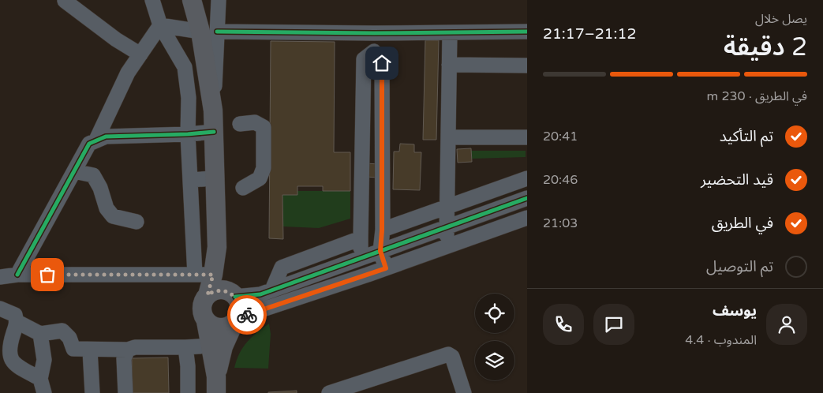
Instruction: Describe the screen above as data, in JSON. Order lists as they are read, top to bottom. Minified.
{"page":{"heading":["2 دقيقة","يصل خلال","21:12–21:17"],"panel":["يوسف","المندوب · 4.4"],"bar":"في الطريق · 230 m","list":[["تم التأكيد","20:41"],["قيد التحضير","20:46"],["في الطريق","21:03"],"تم التوصيل"]}}
